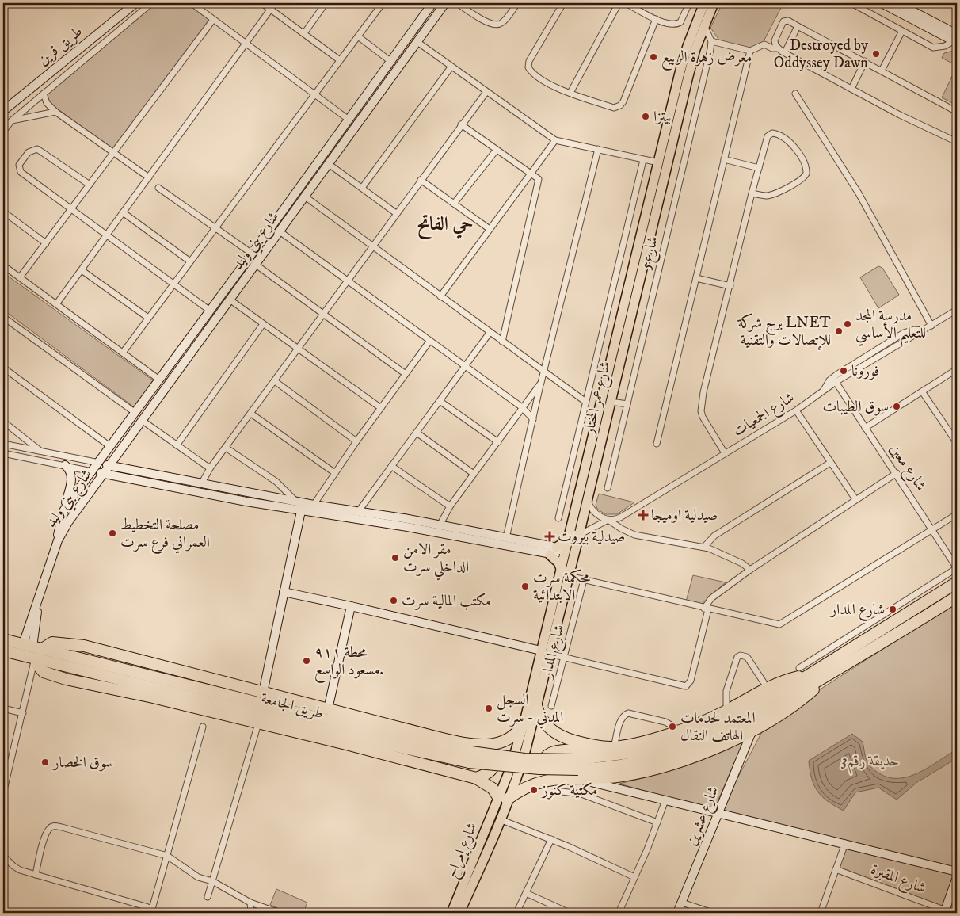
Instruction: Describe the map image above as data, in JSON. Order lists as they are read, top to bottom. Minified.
{"streets":{"highway":["طريق الجامعة"],"main road":["شارع عمر المختار","شارع إمراح"],"street":["طريق قرين","شارع بني وليد","شارع5","شارع الجمعيات","شارع معين","شارع المدار","شارع عشرين","شارع المقبرة"]},"crossings":[["شارع عمر المختار","شارع الجمعيات"],["شارع الجمعيات","شارع معين"]],"districts":["حي الفاتح"],"parks":["حديقة رقم3"],"places":{"other":["Destroyed by Oddyssey Dawn","معرض زهرة الربيع","بيتزا","مدرسة المجد للتعليم الأساسي","برج شركة LNET للإتصالات والتقنية","فورونا","سوق الطيبات","مصلحة التخطيط العمراني فرع سرت","مقر الامن الداخلي سرت","محكمة سرت الابتدائية","مكتب المالية سرت","شارع المدار","محطة ٩١١ مسعود الواسع.","السجل المدني - سرت","المعتمد لخدمات الهاتف النقال","سوق الخصار","مكتية كنوز"],"health":["صيدلية اوميجا","صيدلية بيروت"]}}
